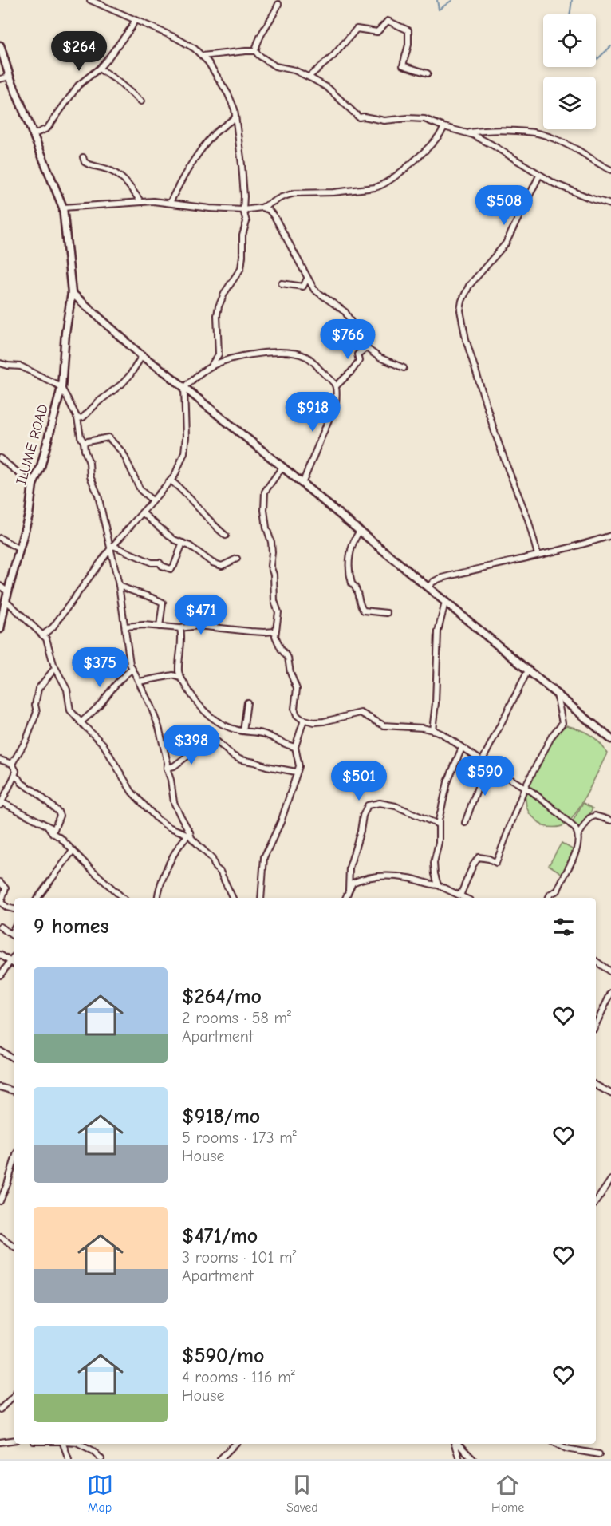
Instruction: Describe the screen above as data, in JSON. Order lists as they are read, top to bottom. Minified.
{"streets":{"street":["ILUME ROAD"]},"page":{"price":["$264","$508","$766","$918","$471","$375","$398","$590","$501"],"heading":"9 homes","list":[{"name":"$264/mo","note":"2 rooms · 58 m² · Apartment"},{"name":"$918/mo","note":"5 rooms · 173 m² · House"},{"name":"$471/mo","note":"3 rooms · 101 m² · Apartment"},{"name":"$590/mo","note":"4 rooms · 116 m² · House"}],"tabs":["Map","Saved","Home"]}}
